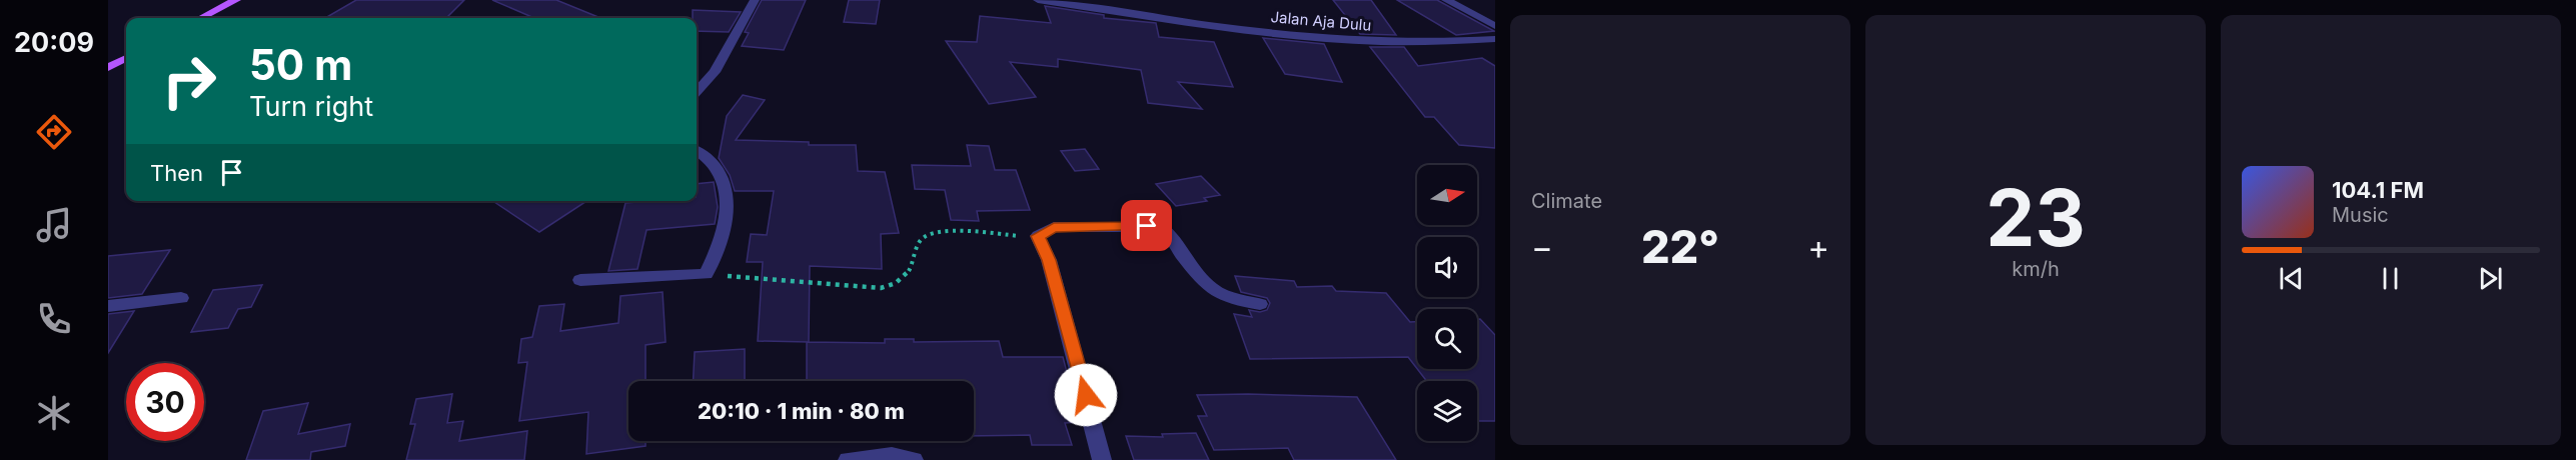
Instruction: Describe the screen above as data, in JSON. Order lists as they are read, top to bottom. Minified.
{"streets":{"street":["Jalan Aja Dulu"]},"north":"right","page":{"tabs":"20:09","tile":["Climate",["23","km/h"]],"turn":["50 m","Turn right"],"then":"Then","song":["104.1 FM","Music"],"heat":["−","22°","+"],"limit":"30","trip":"20:10 · 1 min · 80 m"}}
